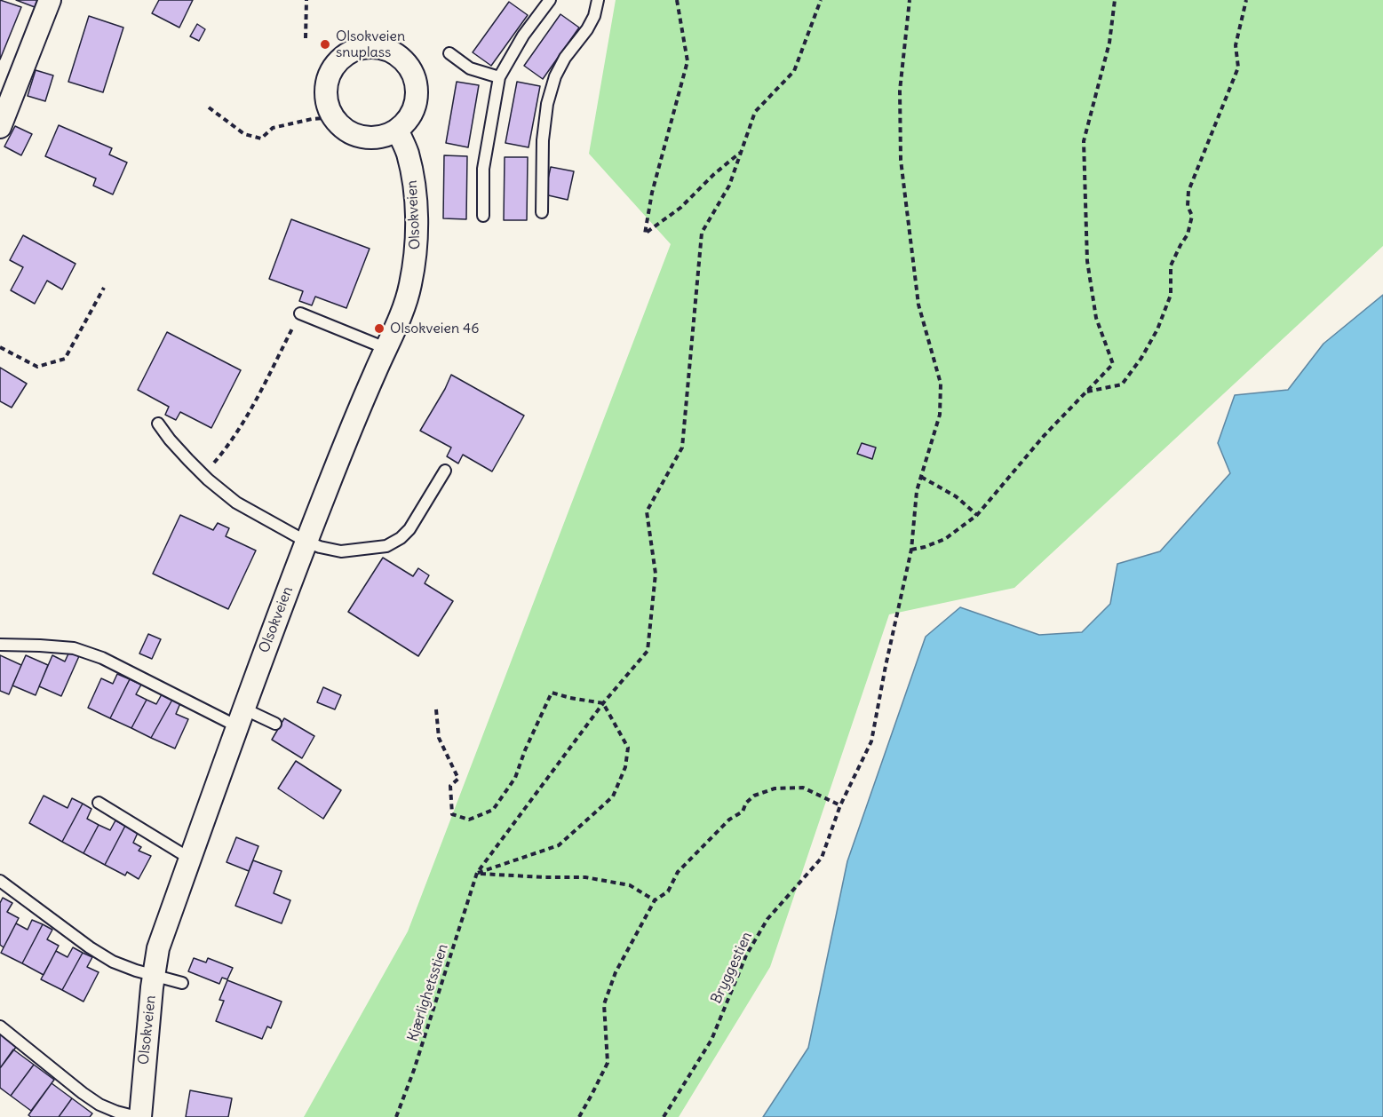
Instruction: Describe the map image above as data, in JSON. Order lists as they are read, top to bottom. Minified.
{"streets":{"street":["Olsokveien"],"path":["Bryggestien","Kjærlighetsstien"]},"places":["Olsokveien snuplass","Olsokveien 46"]}
